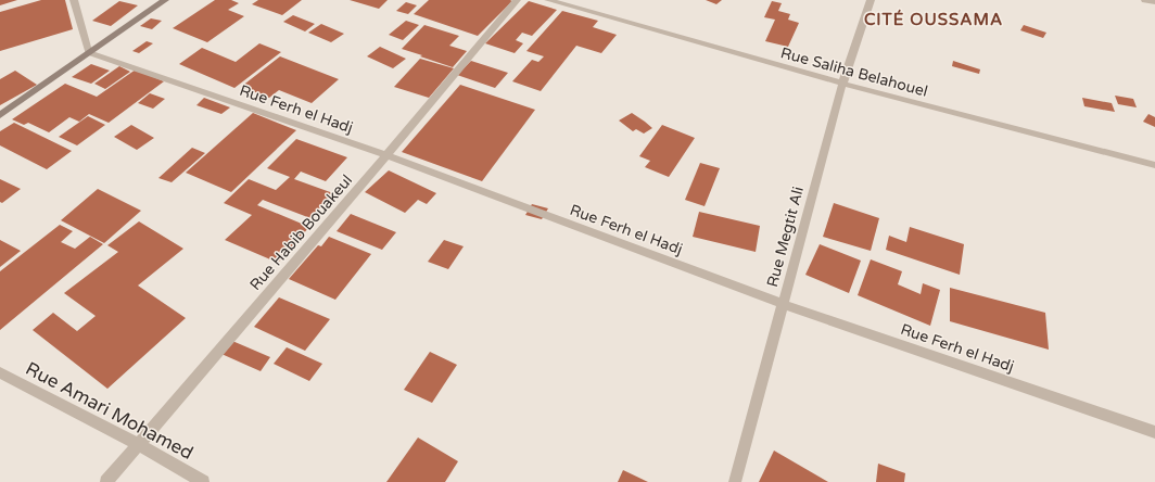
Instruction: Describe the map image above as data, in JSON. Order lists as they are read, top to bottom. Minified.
{"streets":{"street":["Rue Saliha Belahouel","Rue Ferh el Hadj","Rue Habib Bouakeul","Rue Megtit Ali","Rue Amari Mohamed"]},"crossings":[["Rue Saliha Belahouel","Rue Megtit Ali"],["Rue Ferh el Hadj","Rue Habib Bouakeul"],["Rue Ferh el Hadj","Rue Megtit Ali"],["Rue Habib Bouakeul","Rue Amari Mohamed"]],"districts":["CITÉ OUSSAMA"]}
